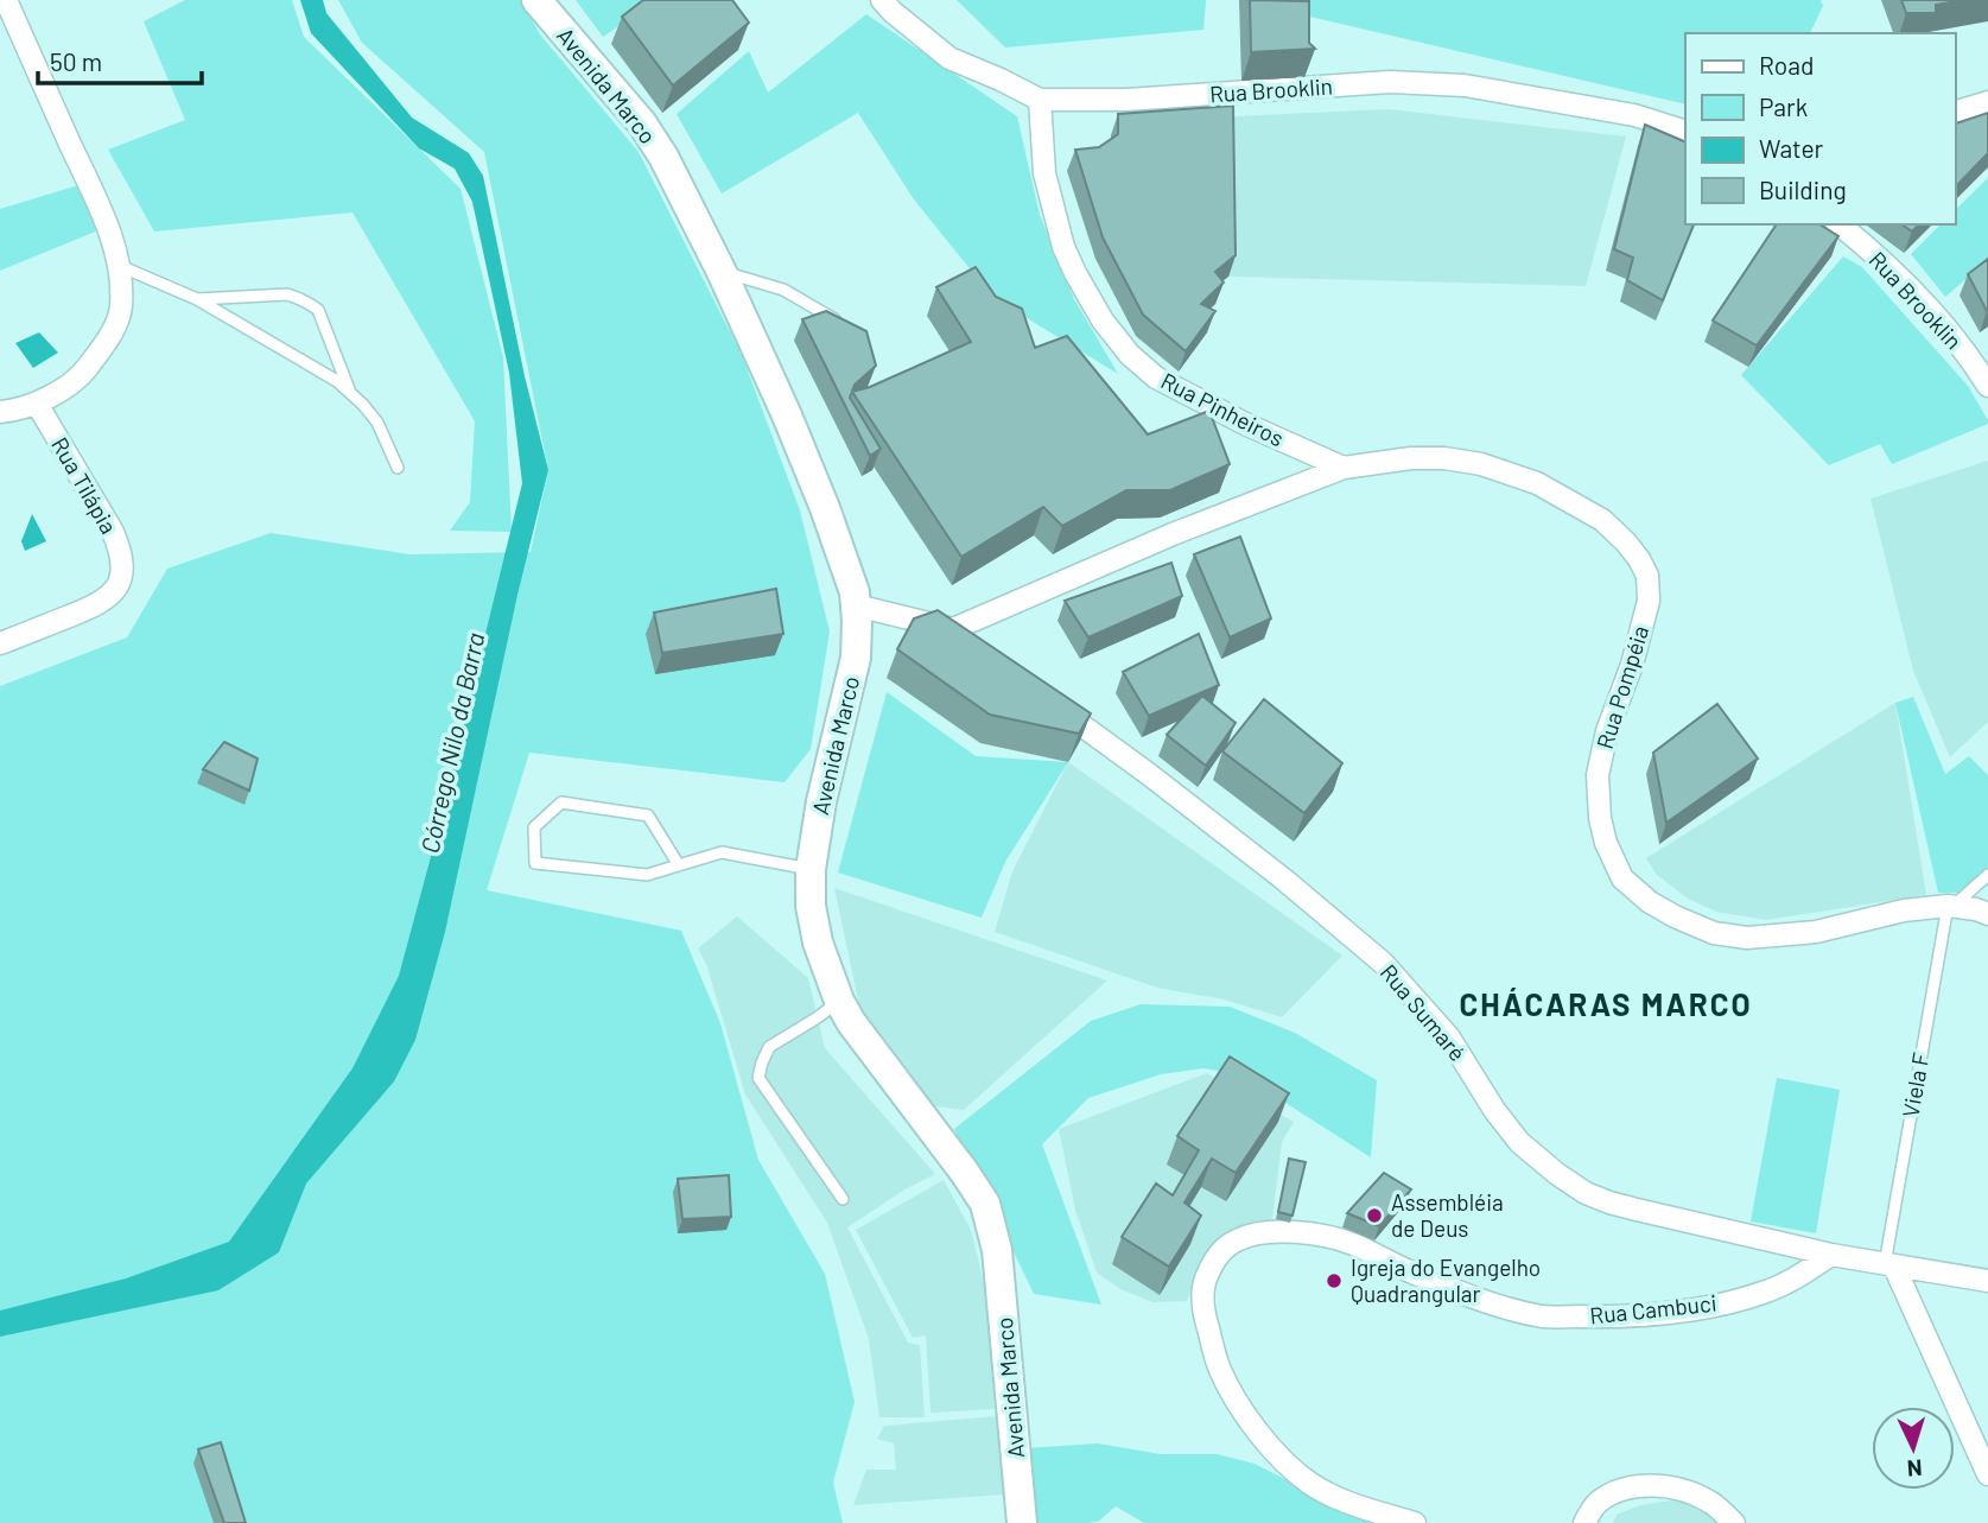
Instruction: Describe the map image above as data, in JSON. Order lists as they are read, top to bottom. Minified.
{"streets":{"main road":["Avenida Marco"],"street":["Rua Brooklin","Rua Pinheiros","Rua Tilápia","Rua Pompéia","Rua Sumaré","Rua Cambuci"],"lane":["Viela F"]},"crossings":[["Rua Brooklin","Rua Pinheiros"],["Rua Pinheiros","Rua Pompéia"],["Rua Pompéia","Viela F"],["Rua Sumaré","Viela F"],["Rua Sumaré","Rua Cambuci"]],"districts":["CHÁCARAS MARCO"],"water":["Córrego Nilo da Barra"],"places":["Assembléia de Deus","Igreja do Evangelho Quadrangular"],"legend":["Road","Park","Water","Building"],"scale_bar":"50 m","north":"bottom"}
